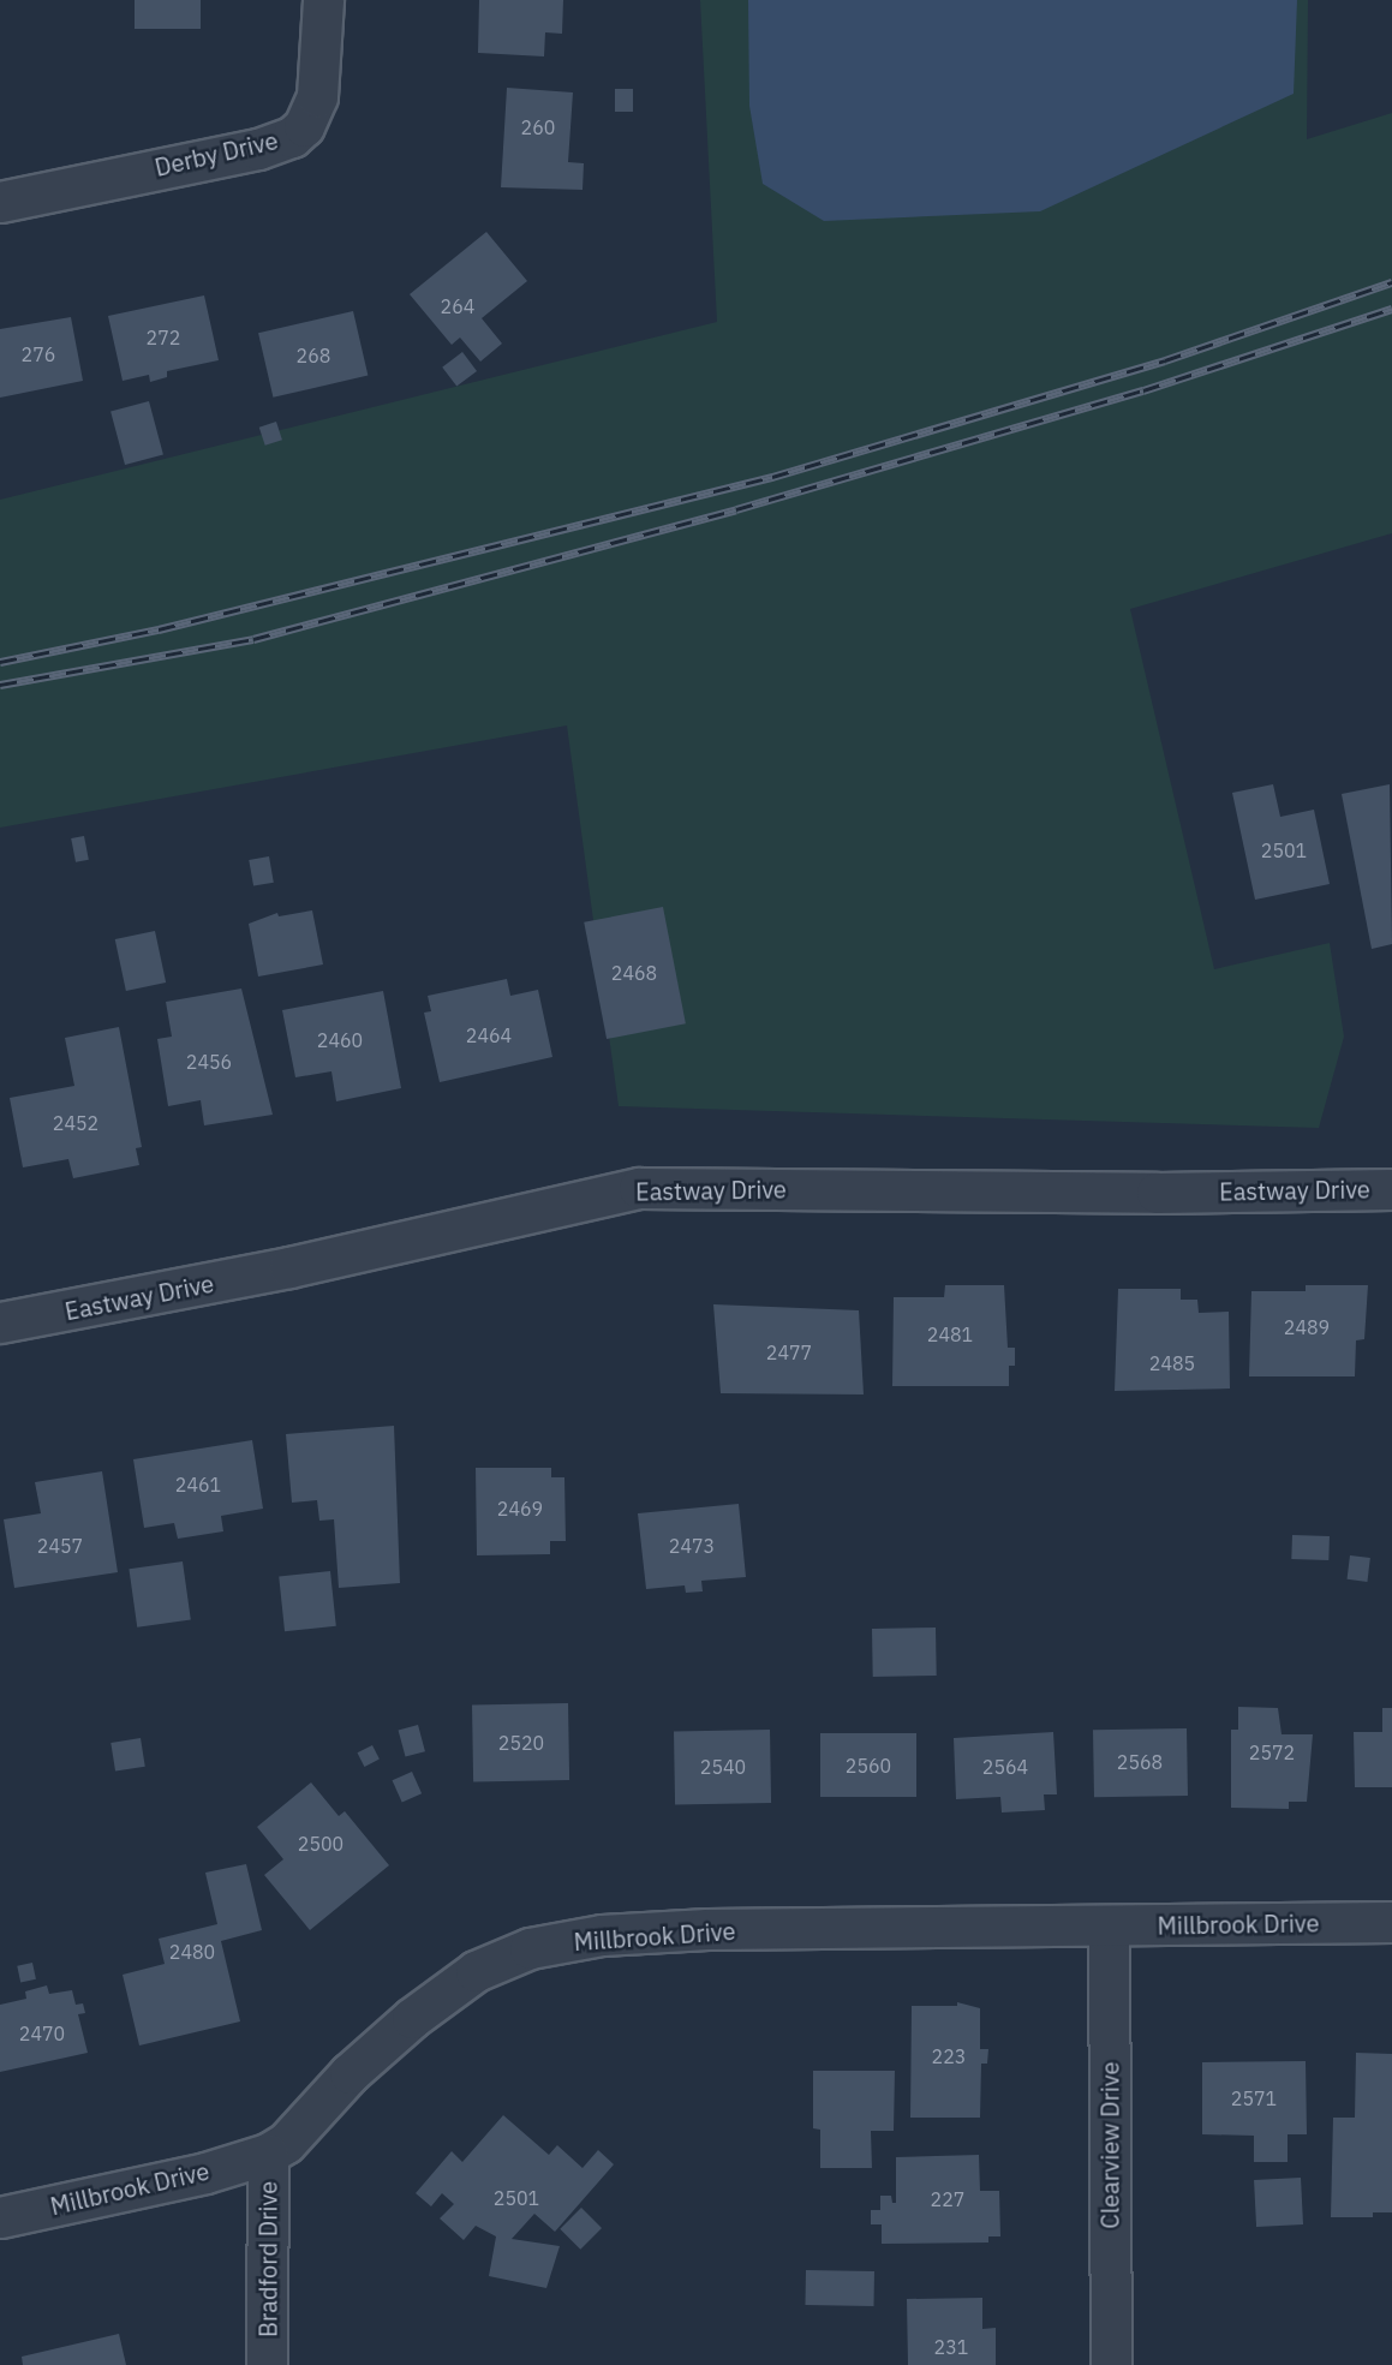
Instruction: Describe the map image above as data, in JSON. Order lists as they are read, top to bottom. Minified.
{"streets":{"street":["Derby Drive","Eastway Drive","Millbrook Drive","Clearview Drive","Bradford Drive"]},"crossings":[["Millbrook Drive","Clearview Drive"],["Millbrook Drive","Bradford Drive"]],"house_numbers":["260","264","272","276","268","2501","2468","2464","2460","2456","2452","2489","2481","2477","2485","2461","2469","2457","2473","2520","2572","2568","2560","2540","2564","2500","2480","2470","223","2571","2501","227","231"]}
